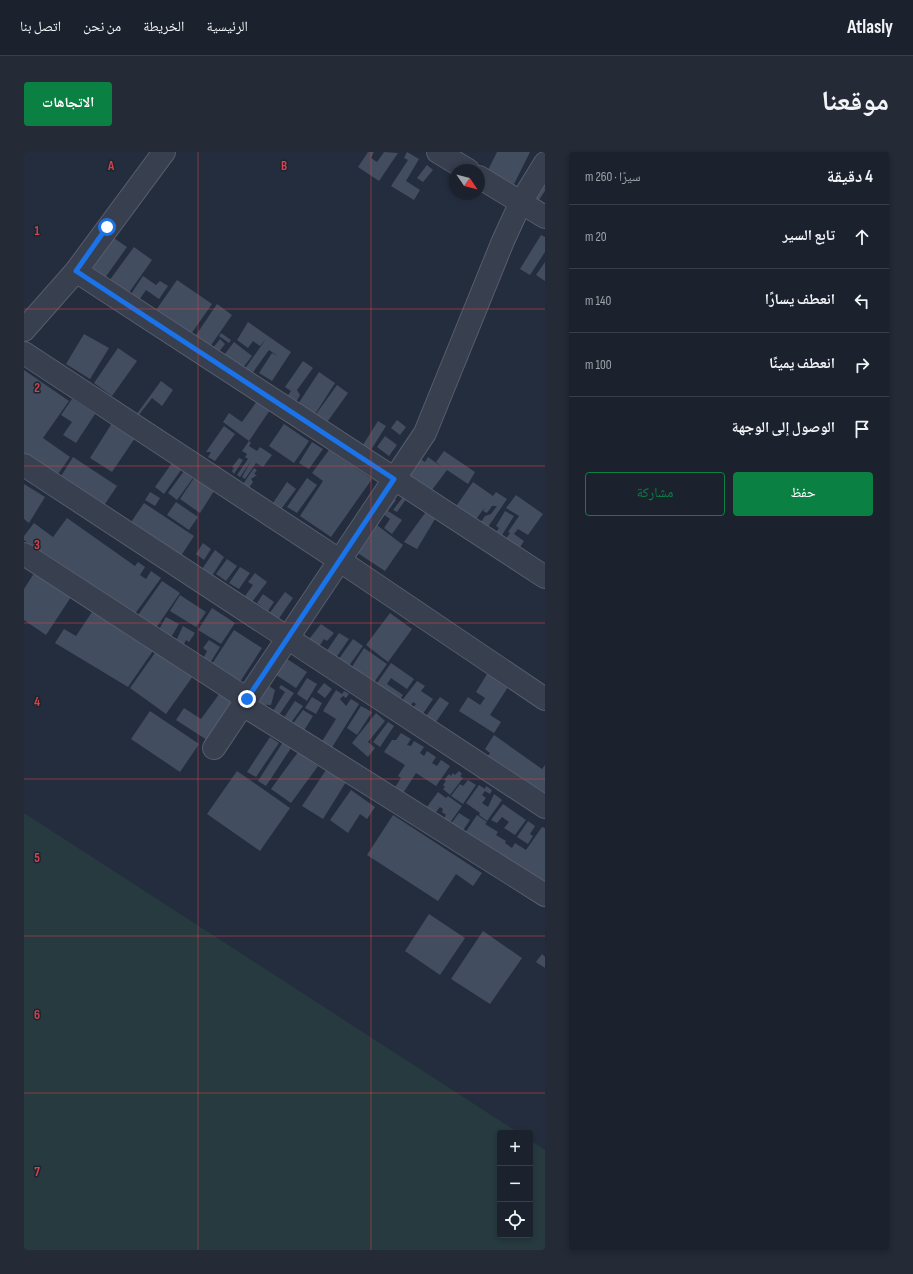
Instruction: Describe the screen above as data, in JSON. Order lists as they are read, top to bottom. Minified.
{"north":"bottom right","page":{"header":"Atlasly","nav":["الرئيسية","الخريطة","من نحن","اتصل بنا"],"title":"موقعنا","buttons":["الاتجاهات",["حفظ","مشاركة"]],"heading":["4 دقيقة","سيرًا · 260 m"],"list":[["تابع السير","20 m"],["انعطف يسارًا","140 m"],["انعطف يمينًا","100 m"],"الوصول إلى الوجهة"],"map_buttons":["+","−"]},"grid":{"columns":["A","B"],"rows":["1","2","3","4","5","6","7"]}}
